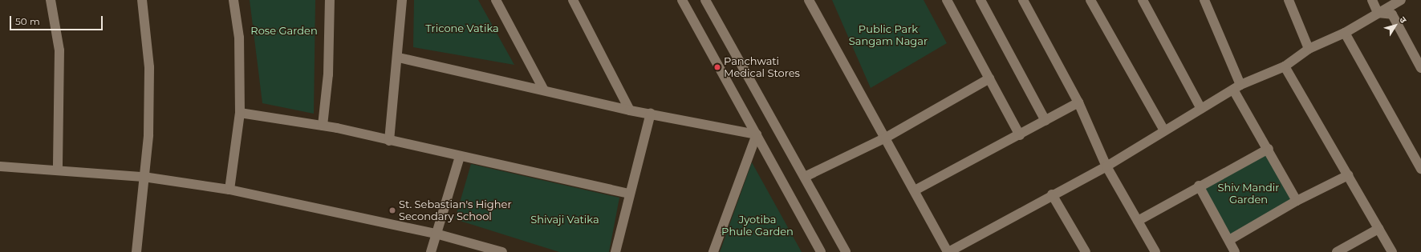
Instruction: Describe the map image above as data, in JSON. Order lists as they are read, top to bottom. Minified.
{"parks":["Tricone Vatika","Public Park Sangam Nagar","Rose Garden","Shiv Mandir Garden","Shivaji Vatika","Jyotiba Phule Garden"],"places":["Panchwati Medical Stores","St. Sebastian's Higher Secondary School"],"scale_bar":"50 m","north":"top right"}
